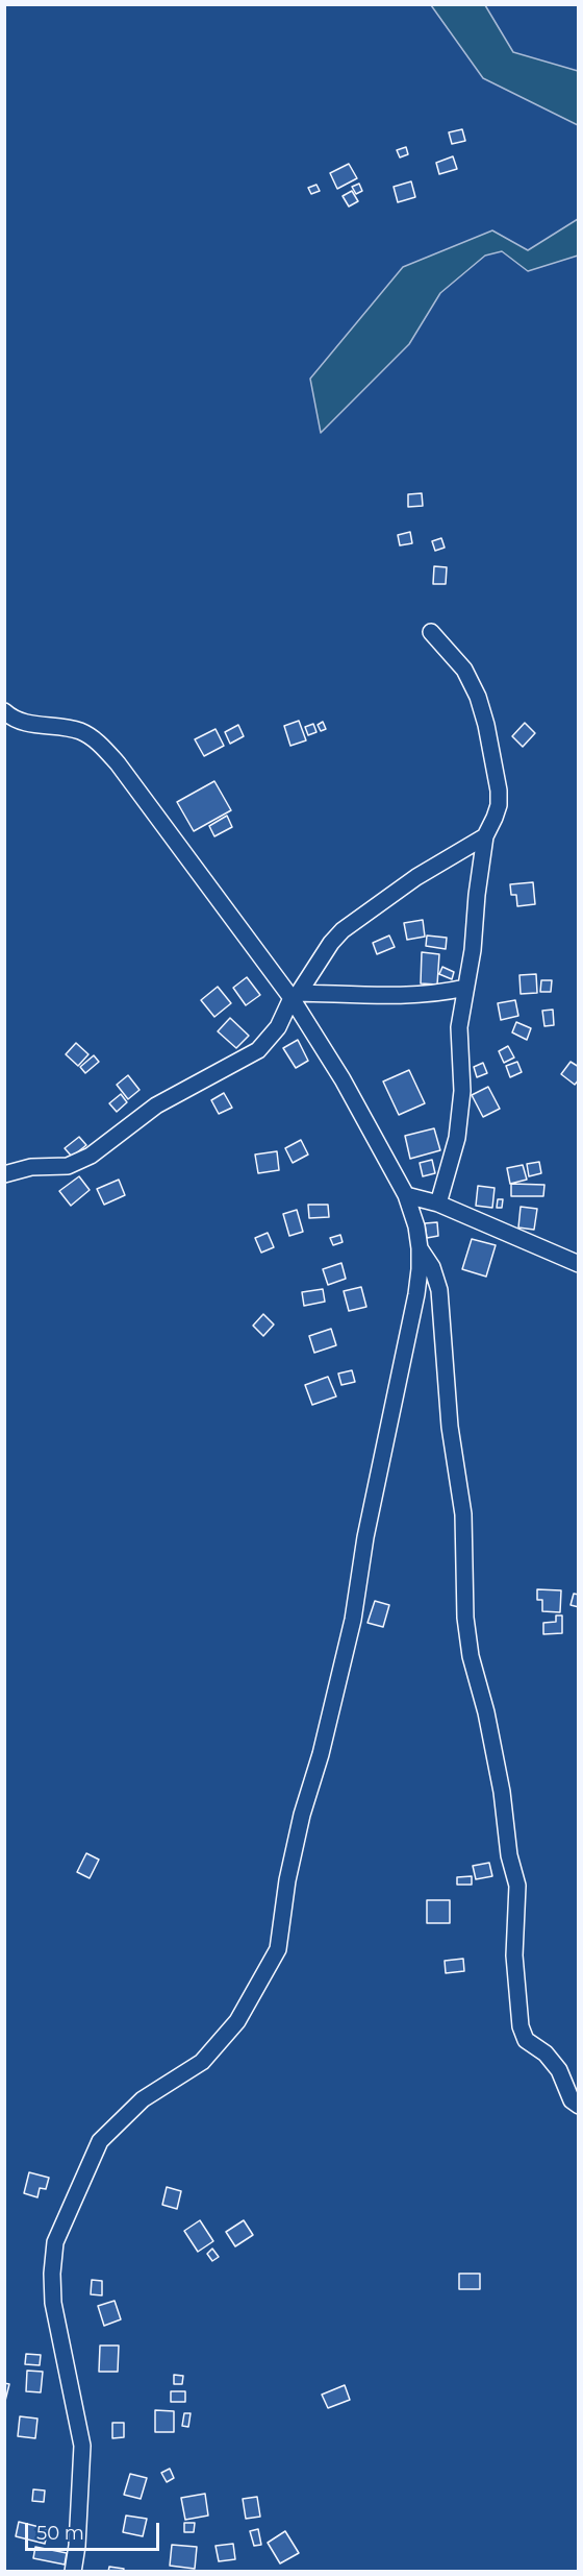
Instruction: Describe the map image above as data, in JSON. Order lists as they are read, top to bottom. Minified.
{"scale_bar":"50 m"}
